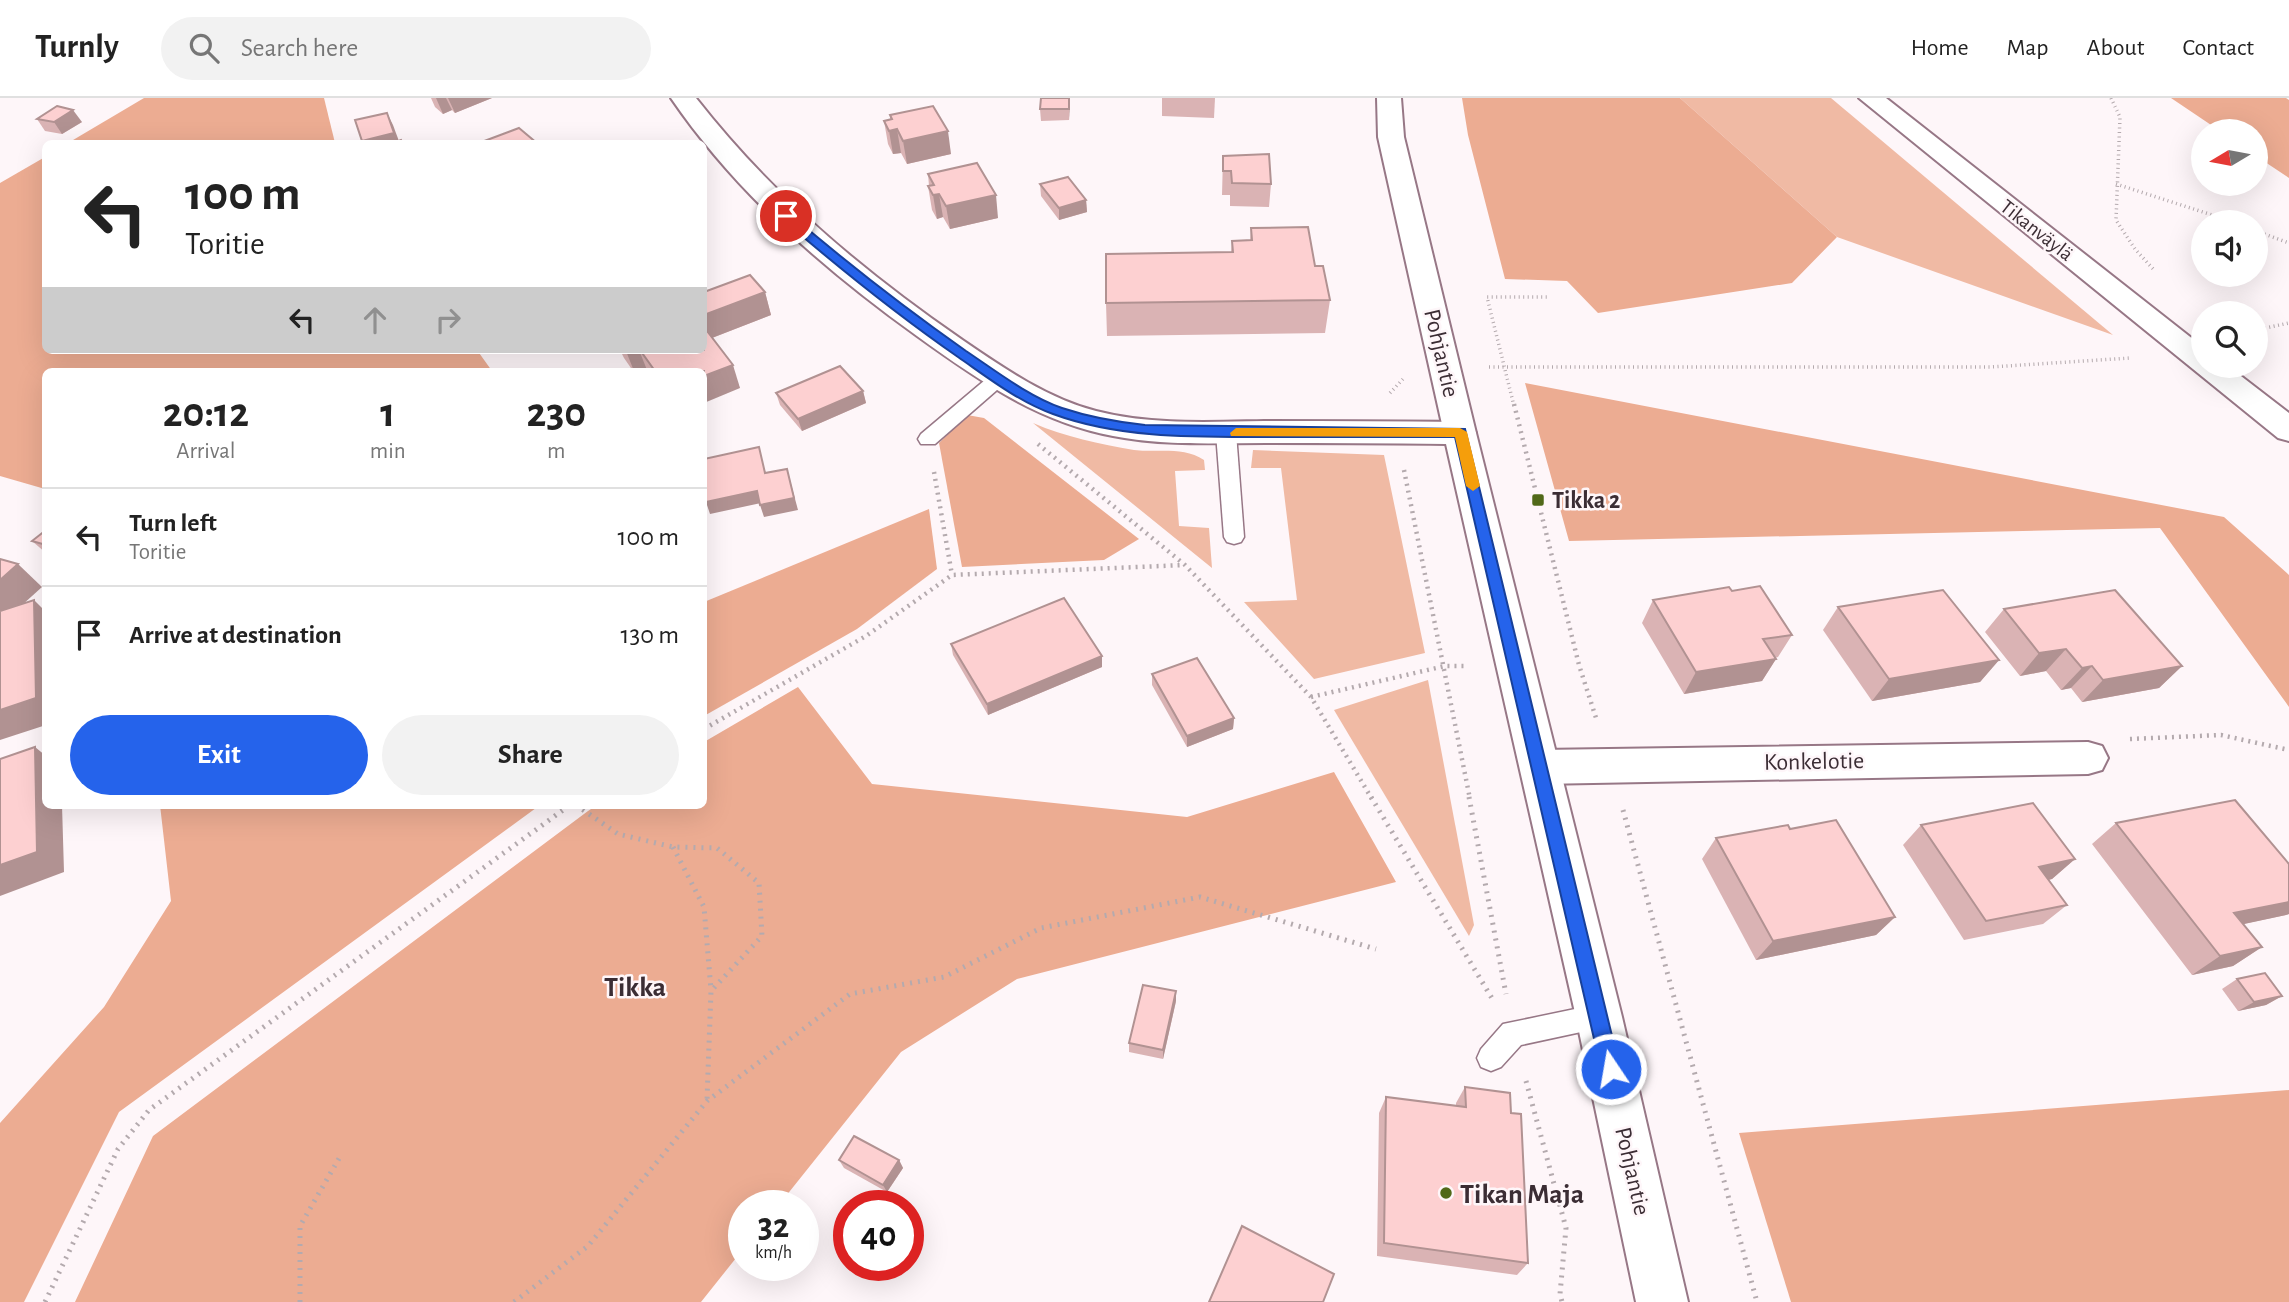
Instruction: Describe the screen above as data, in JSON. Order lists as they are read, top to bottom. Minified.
{"streets":{"street":["Tikanväylä","Pohjantie","Konkelotie"]},"crossings":[["Pohjantie","Konkelotie"]],"districts":["Tikka"],"places":{"transit":["Tikka 2"],"other":["Tikan Maja"]},"north":"left","page":{"header":"Turnly","search":"Search here","nav":["Home","Map","About","Contact"],"turn":["100 m","Toritie"],"eta":["20:12","Arrival","1","min","230","m"],"list":[{"name":"Turn left","note":"Toritie","value":"100 m"},{"name":"Arrive at destination","value":"130 m"}],"buttons":["Exit","Share"],"speed":"32 km/h","limit":"40"}}
